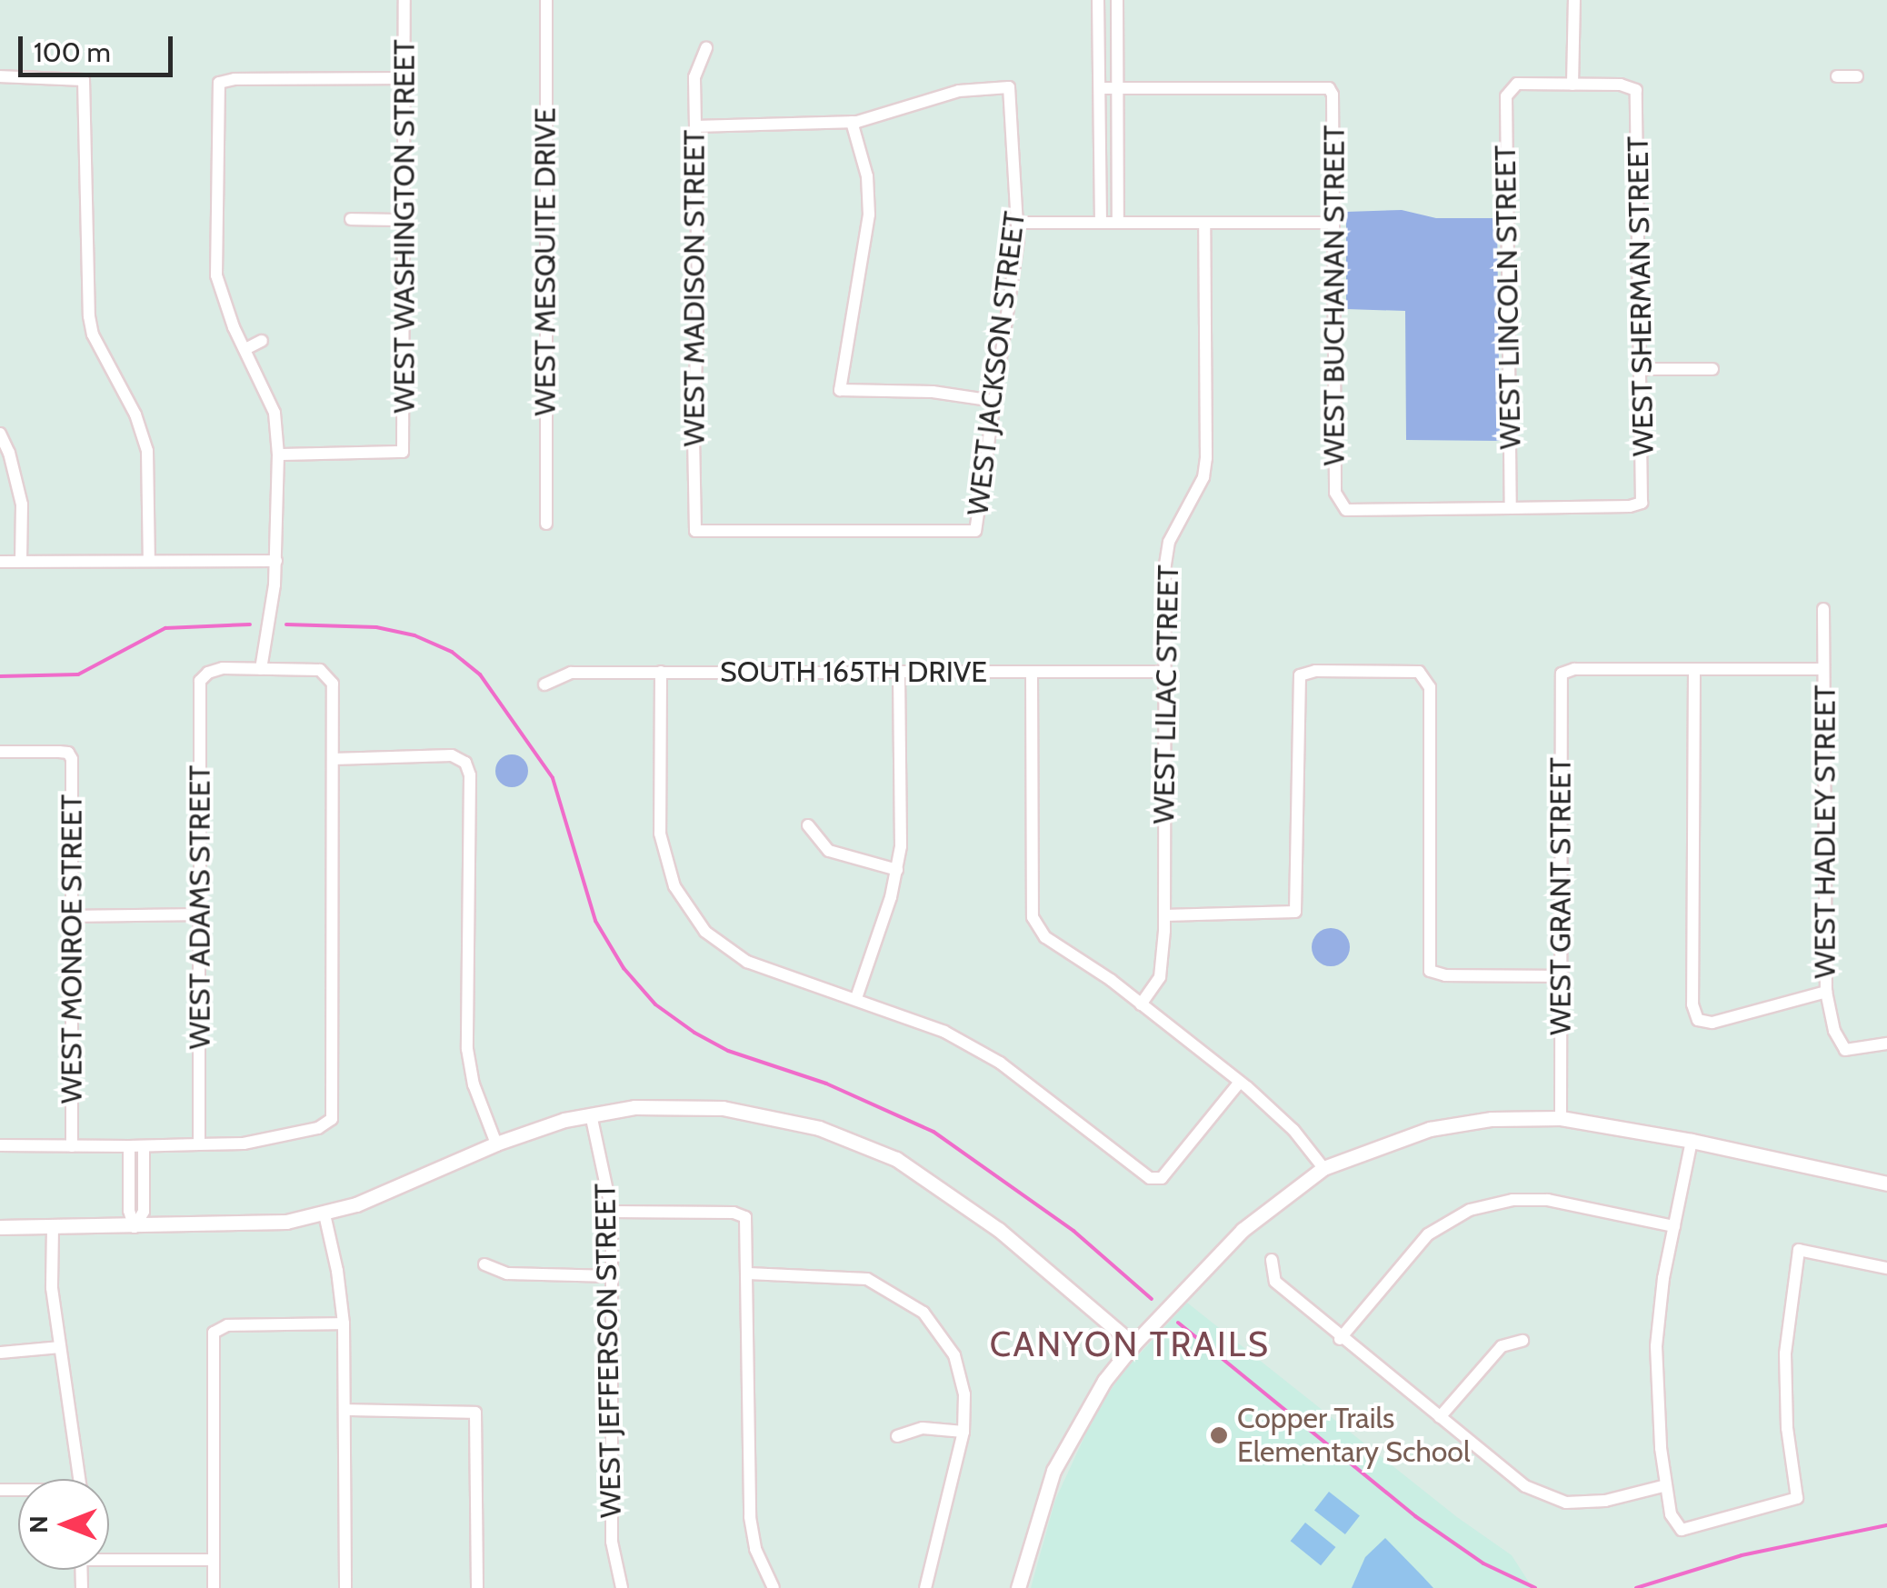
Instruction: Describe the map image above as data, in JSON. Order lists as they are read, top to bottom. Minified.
{"streets":{"street":["WEST WASHINGTON STREET","WEST MESQUITE DRIVE","WEST MADISON STREET","WEST BUCHANAN STREET","WEST SHERMAN STREET","WEST LINCOLN STREET","WEST JACKSON STREET","SOUTH 165TH DRIVE","WEST LILAC STREET","WEST HADLEY STREET","WEST GRANT STREET","WEST ADAMS STREET","WEST MONROE STREET","WEST JEFFERSON STREET"]},"crossings":[["WEST MADISON STREET","WEST JACKSON STREET"],["WEST BUCHANAN STREET","WEST SHERMAN STREET"],["WEST BUCHANAN STREET","WEST LINCOLN STREET"],["WEST SHERMAN STREET","WEST LINCOLN STREET"],["SOUTH 165TH DRIVE","WEST LILAC STREET"]],"districts":["CANYON TRAILS"],"places":["Copper Trails Elementary School"],"scale_bar":"100 m","north":"left"}
